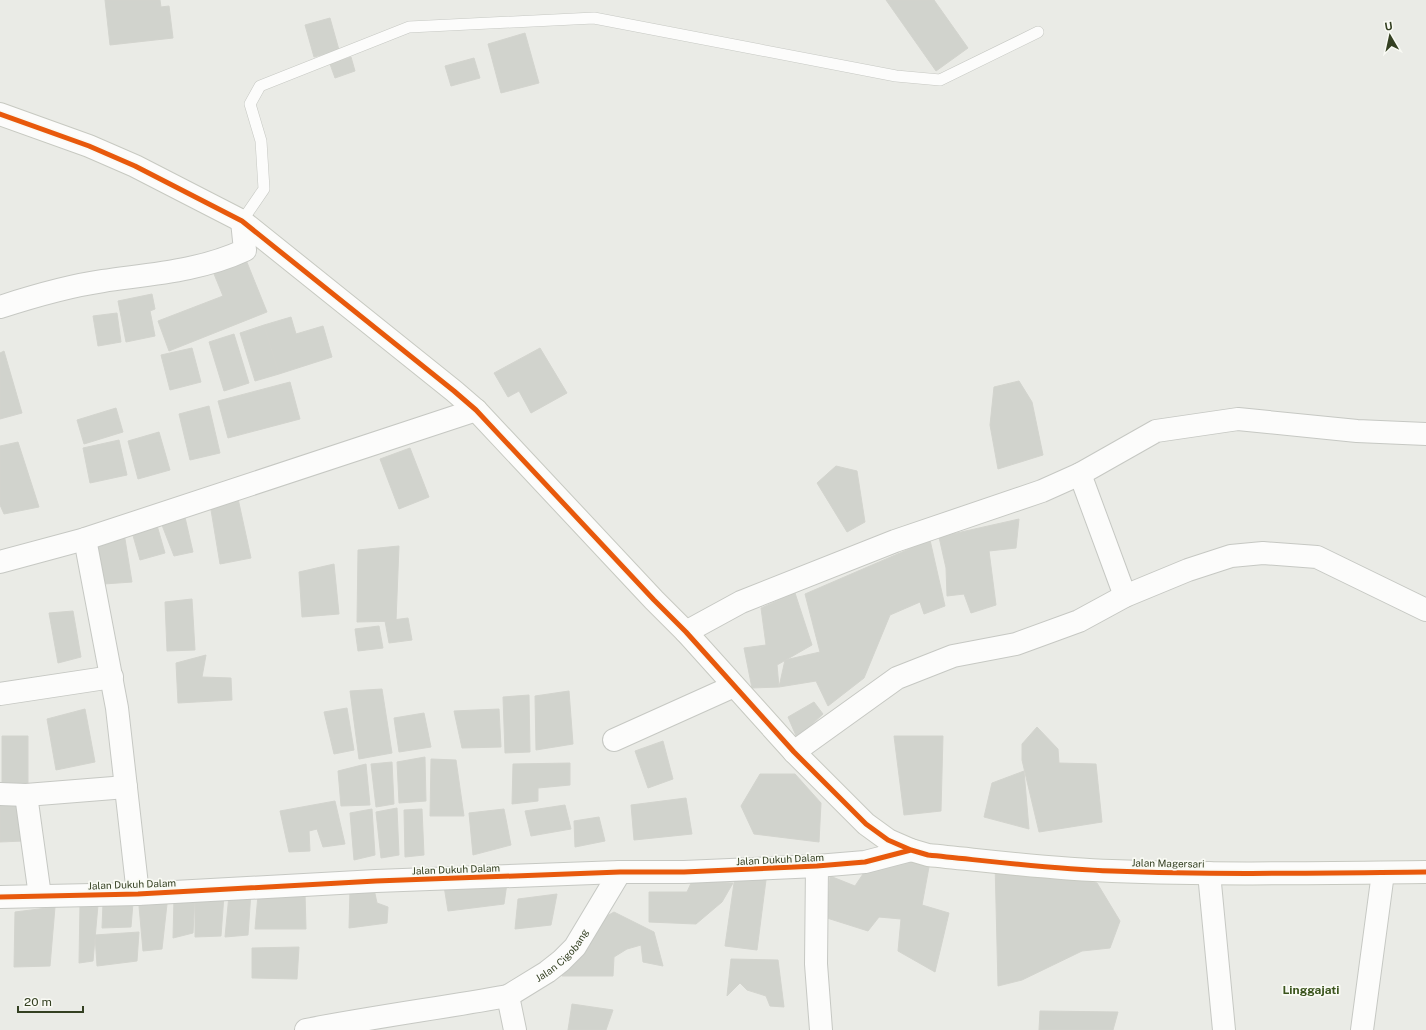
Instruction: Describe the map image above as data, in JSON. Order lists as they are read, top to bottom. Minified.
{"streets":{"street":["Jalan Dukuh Dalam","Jalan Magersari","Jalan Cigobang"]},"crossings":[["Jalan Dukuh Dalam","Jalan Magersari"],["Jalan Dukuh Dalam","Jalan Cigobang"]],"districts":["Linggajati"],"scale_bar":"20 m","north":"top"}
